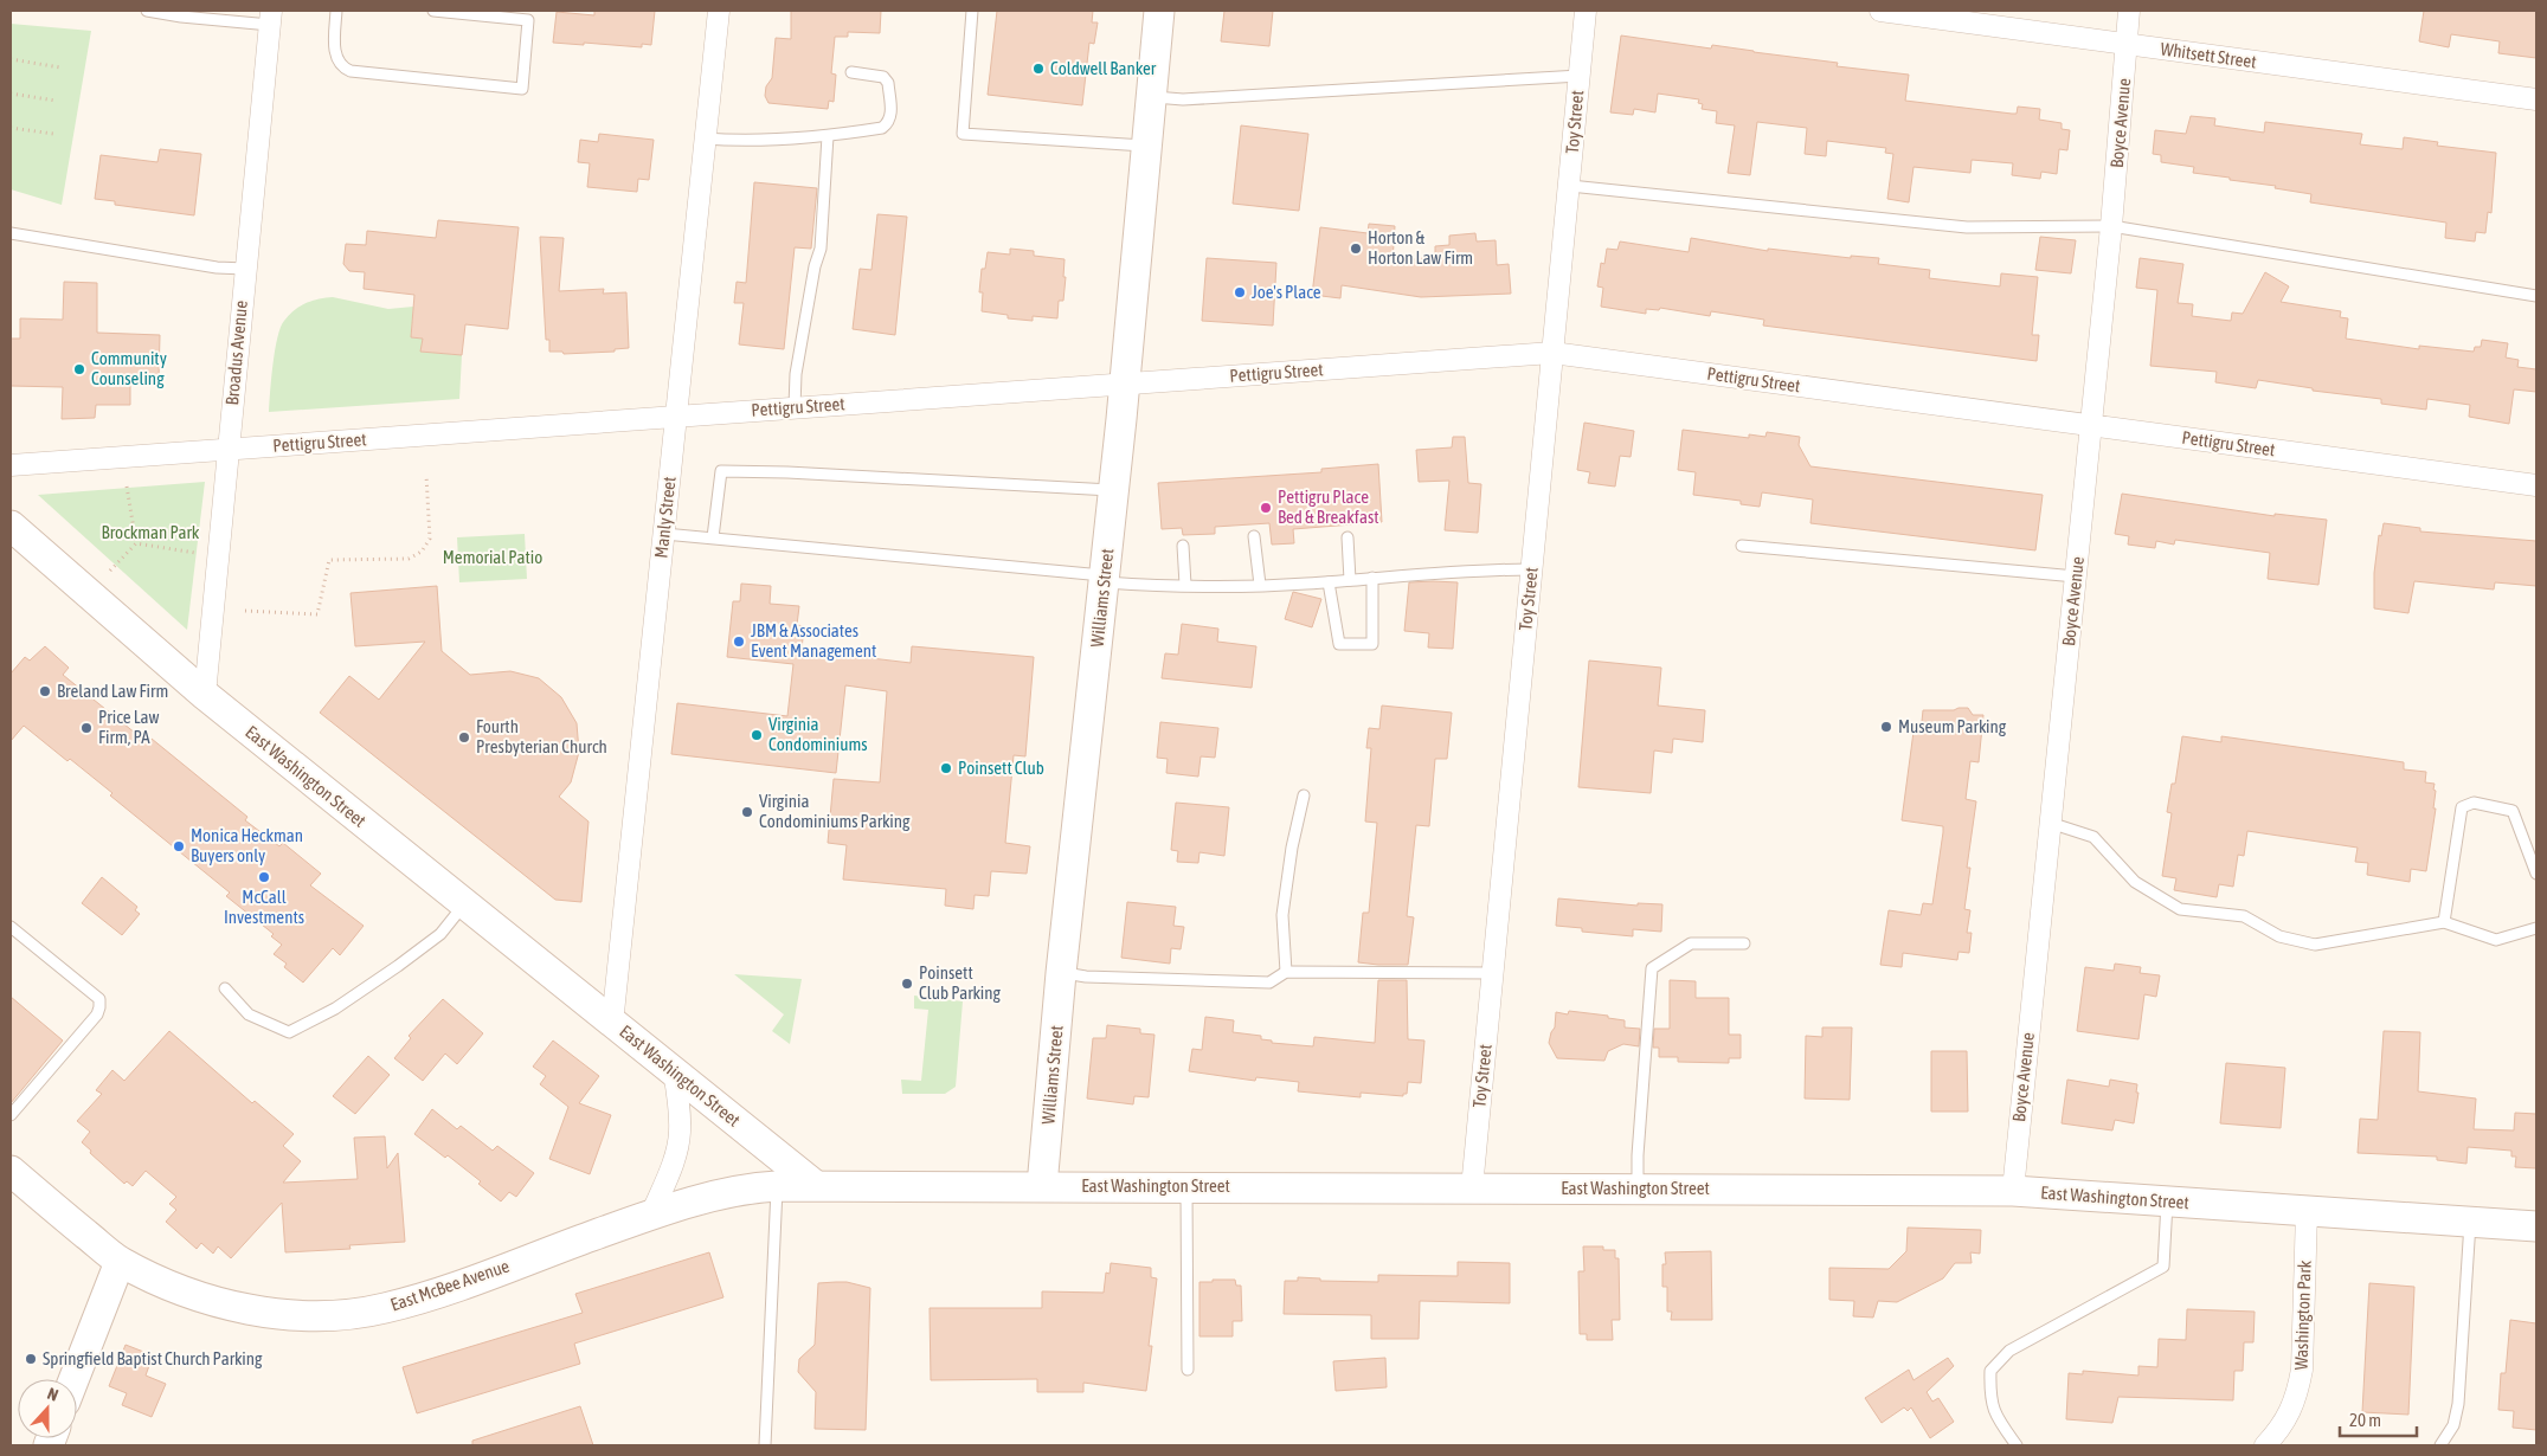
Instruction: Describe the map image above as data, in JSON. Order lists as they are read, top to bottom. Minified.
{"streets":{"street":["Whitsett Street","Toy Street","Boyce Avenue","Broadus Avenue","Pettigru Street","Manly Street","Williams Street","East Washington Street","East McBee Avenue","Washington Park"]},"crossings":[["Whitsett Street","Boyce Avenue"],["Toy Street","Pettigru Street"],["Toy Street","East Washington Street"],["Boyce Avenue","Pettigru Street"],["Boyce Avenue","East Washington Street"],["Broadus Avenue","Pettigru Street"],["Broadus Avenue","East Washington Street"],["Pettigru Street","Manly Street"],["Pettigru Street","Williams Street"],["Manly Street","East Washington Street"],["Williams Street","East Washington Street"],["East Washington Street","East McBee Avenue"],["East Washington Street","Washington Park"]],"parks":["Brockman Park","Memorial Patio"],"places":["Coldwell Banker","Horton & Horton Law Firm","Joe's Place","Community Counseling","Pettigru Place Bed & Breakfast","JBM & Associates Event Management","Breland Law Firm","Museum Parking","Price Law Firm, PA","Virginia Condominiums","Fourth Presbyterian Church","Poinsett Club","Virginia Condominiums Parking","Monica Heckman Buyers only","McCall Investments","Poinsett Club Parking","Springfield Baptist Church Parking"],"scale_bar":"20 m","north":"top"}
